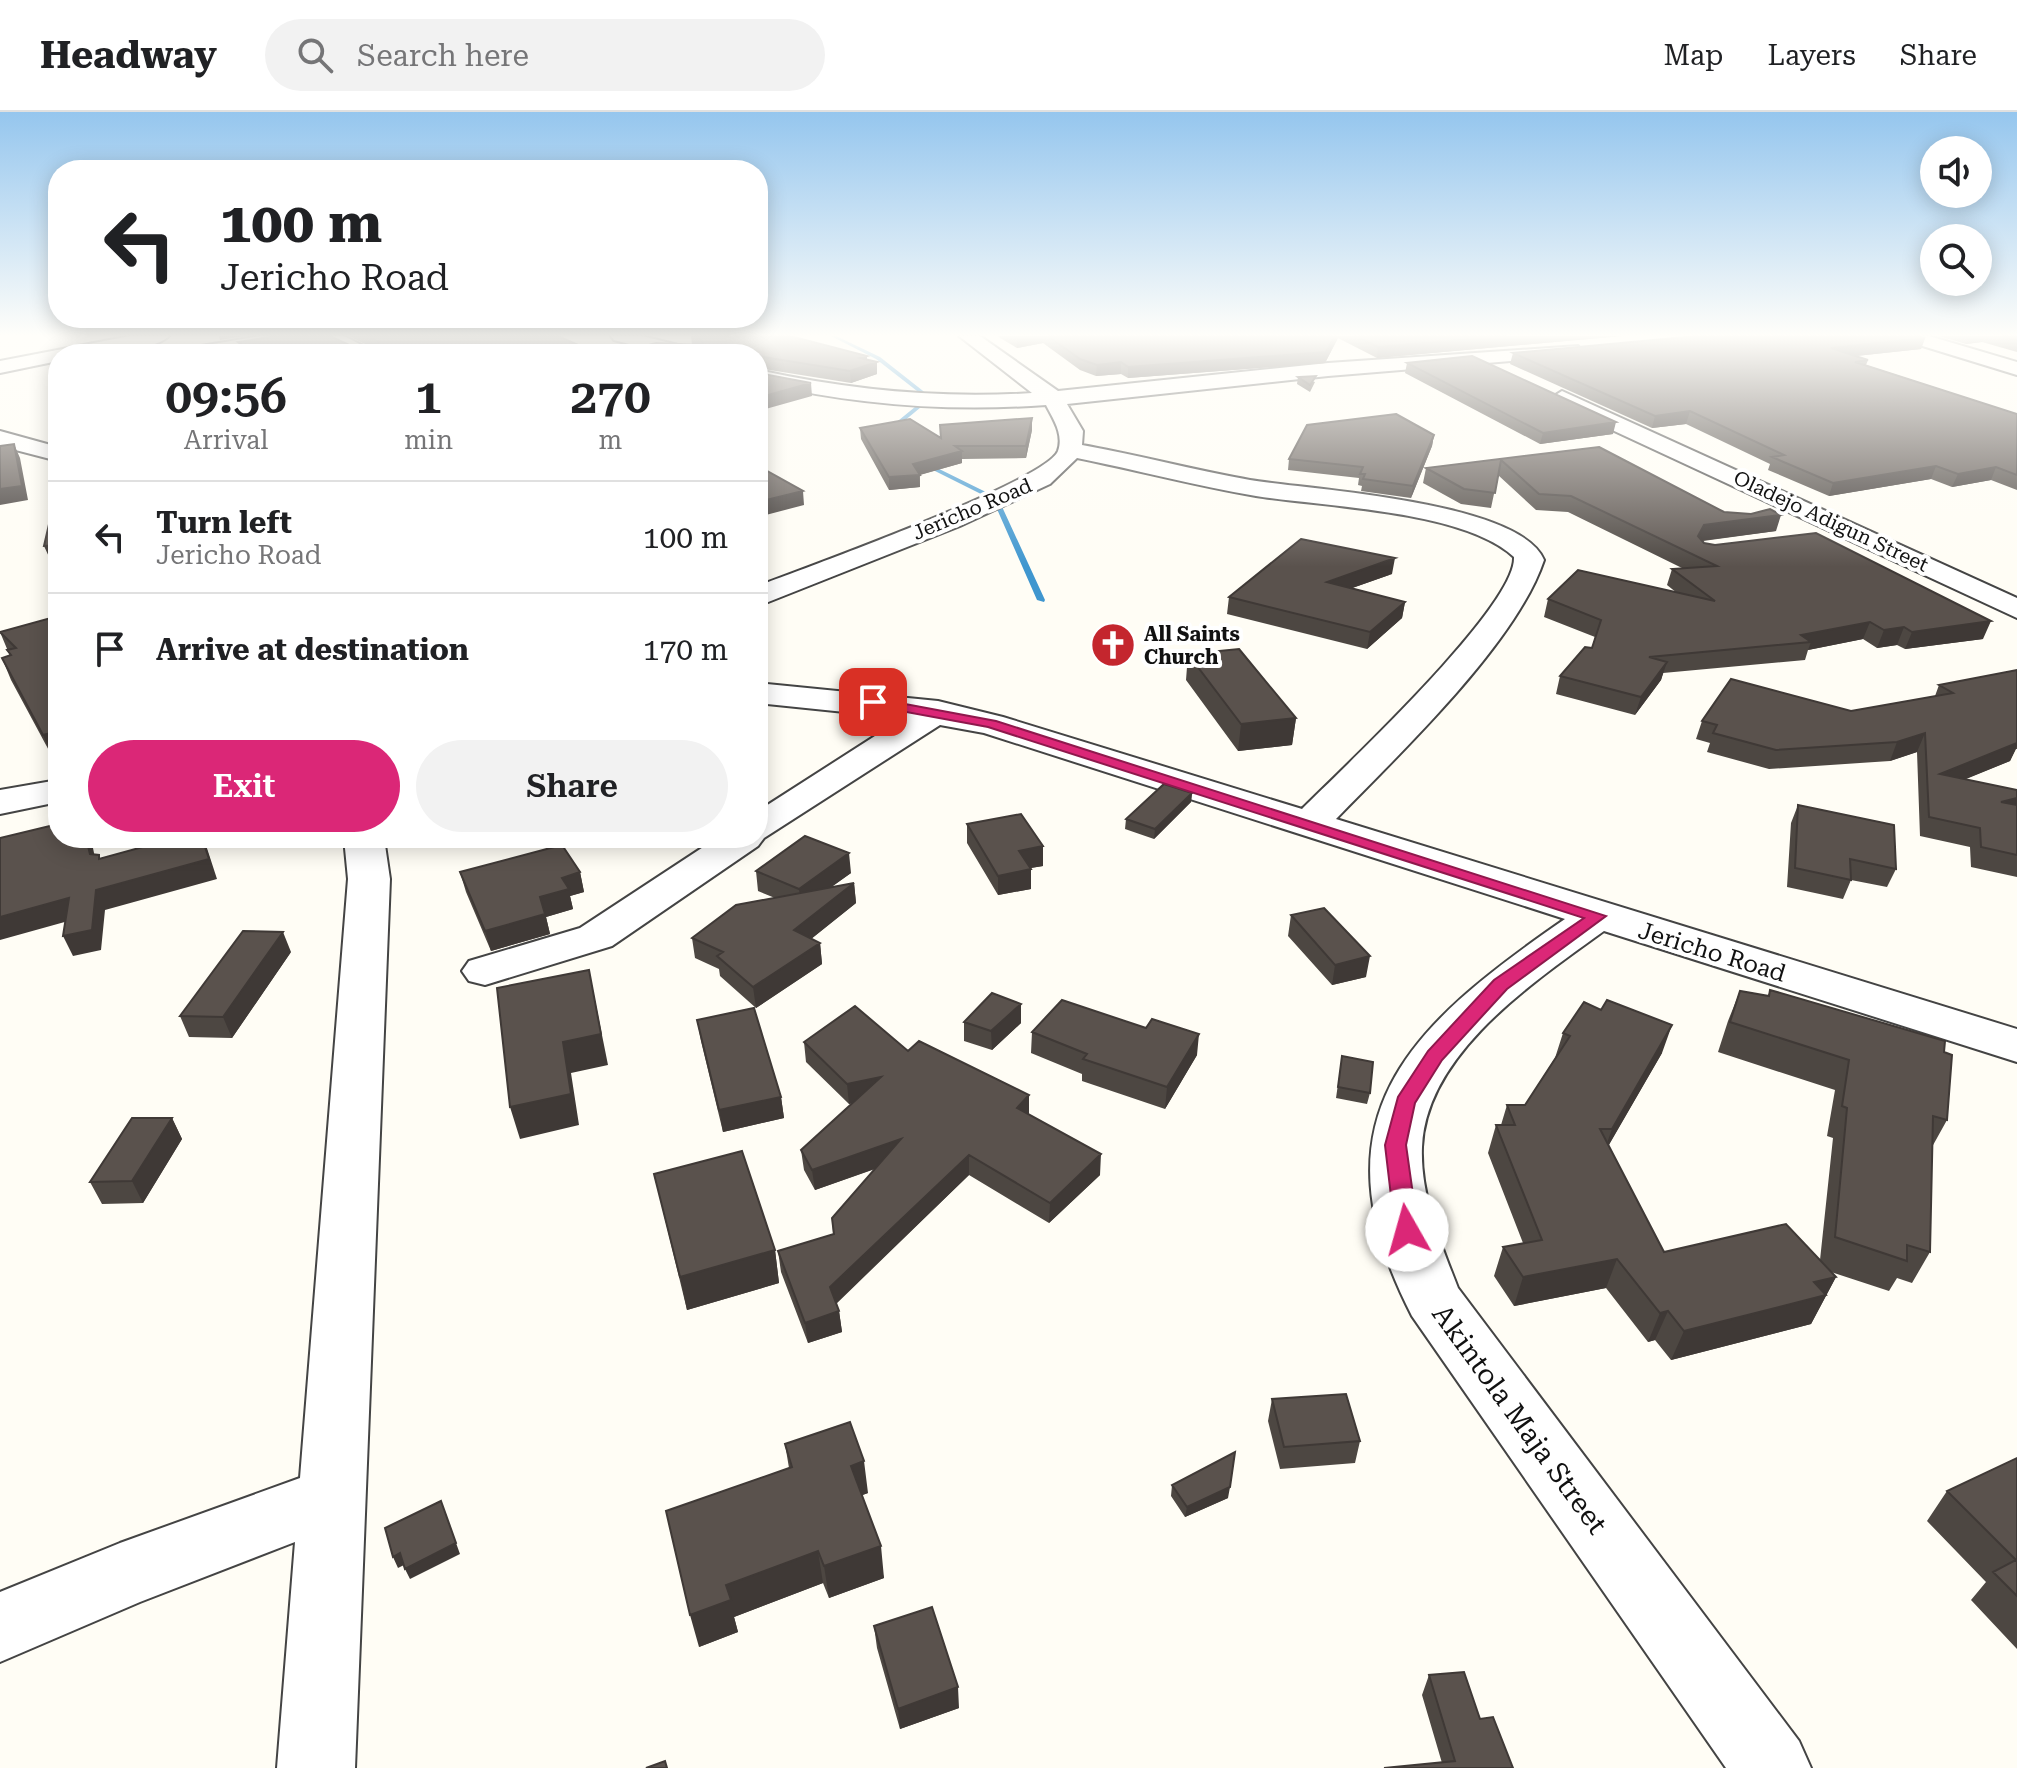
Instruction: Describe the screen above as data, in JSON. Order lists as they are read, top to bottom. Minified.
{"streets":{"street":["Jericho Road","Oladejo Adigun Street","Akintola Maja Street"]},"crossings":[["Jericho Road","Akintola Maja Street"]],"places":{"church":["All Saints Church"]},"page":{"header":"Headway","search":"Search here","nav":["Map","Layers","Share"],"turn":["100 m","Jericho Road"],"eta":["09:56","Arrival","1","min","270","m"],"list":[{"name":"Turn left","note":"Jericho Road","value":"100 m"},{"name":"Arrive at destination","value":"170 m"}],"buttons":["Exit","Share"]}}
